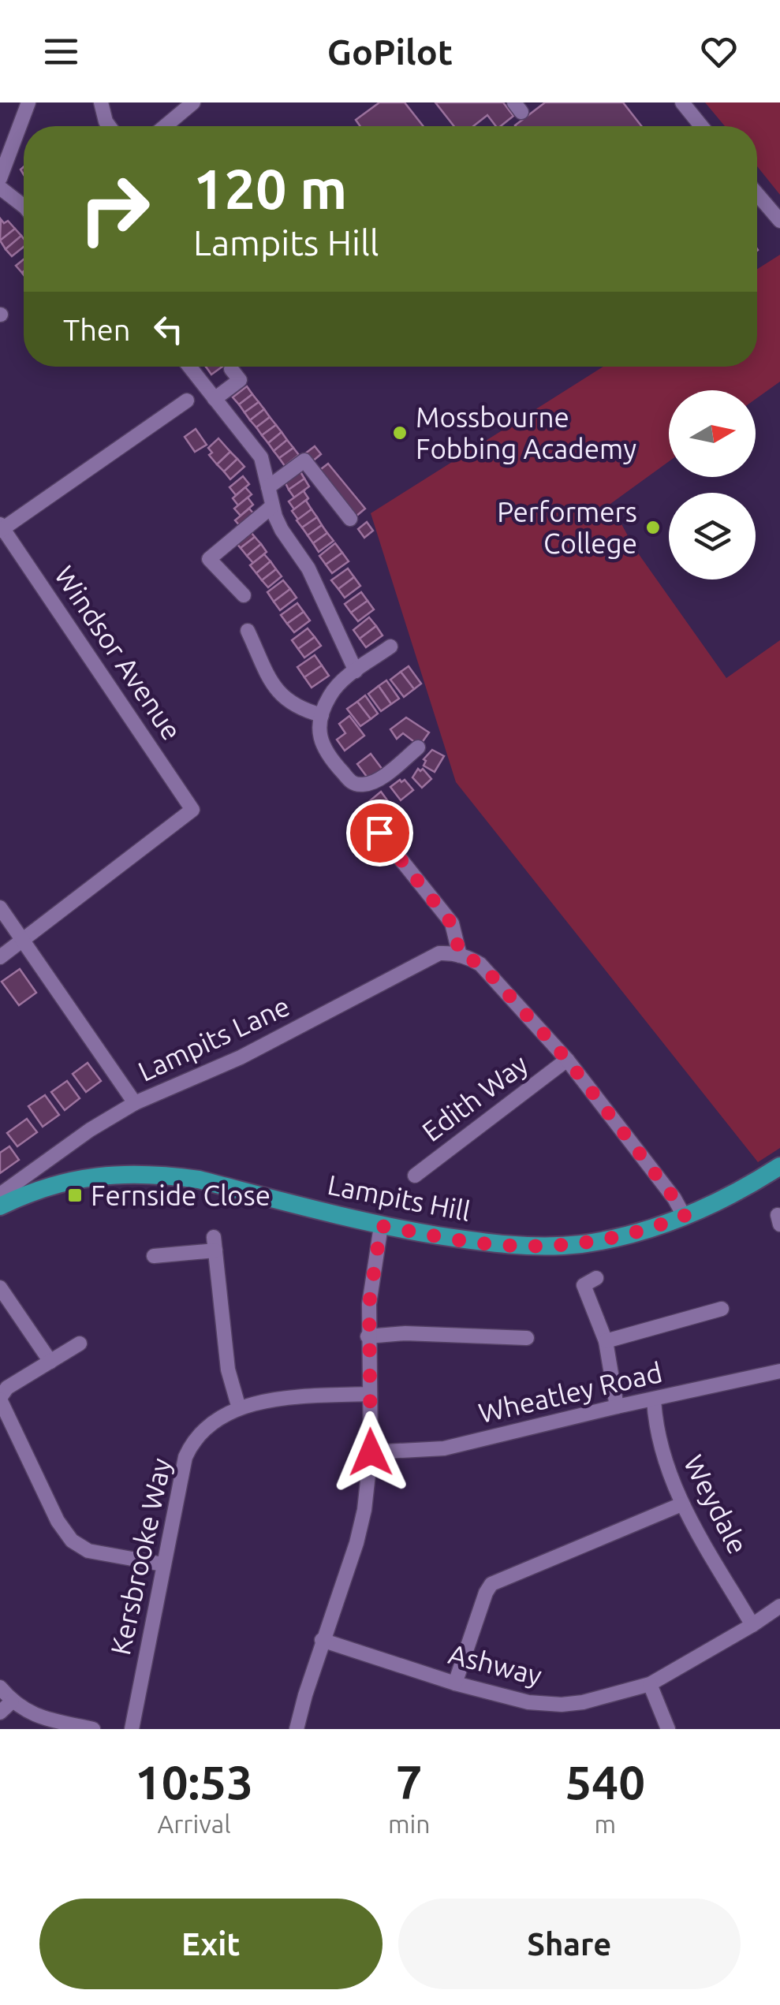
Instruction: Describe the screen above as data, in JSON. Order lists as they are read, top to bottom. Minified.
{"streets":{"main road":["Lampits Hill"],"street":["Windsor Avenue","Lampits Lane","Edith Way","Wheatley Road","Weydale","Kersbrooke Way","Ashway"]},"crossings":[["Wheatley Road","Weydale"],["Weydale","Ashway"]],"places":{"other":["Mossbourne Fobbing Academy","Performers College"],"transit":["Fernside Close"]},"north":"right","page":{"header":"GoPilot","turn":["120 m","Lampits Hill"],"then":"Then","eta":["10:53","Arrival","7","min","540","m"],"buttons":["Exit","Share"]}}
